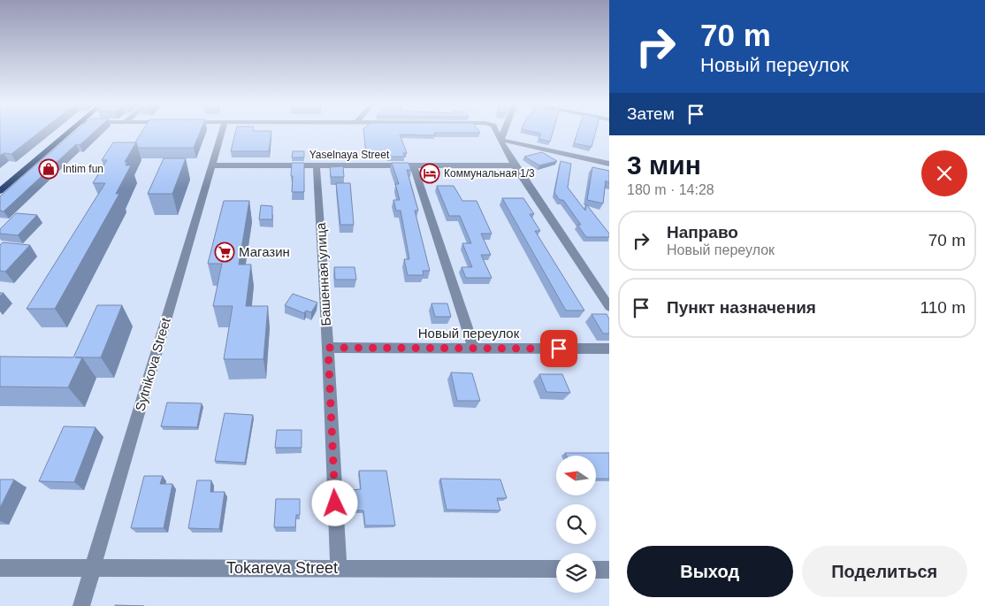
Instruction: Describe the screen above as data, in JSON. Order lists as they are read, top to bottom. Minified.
{"streets":{"street":["Yaselnaya Street","Башенная улица","Новый переулок","Sytnikova Street","Tokareva Street"]},"crossings":[["Yaselnaya Street","Башенная улица"],["Yaselnaya Street","Sytnikova Street"],["Башенная улица","Новый переулок"],["Башенная улица","Tokareva Street"],["Sytnikova Street","Tokareva Street"]],"places":{"shop":["Intim fun"],"hotel":["Коммунальная 1/3"],"supermarket":["Магазин"]},"north":"left","page":{"turn":["70 m","Новый переулок"],"then":"Затем","heading":["3 мин","180 m · 14:28"],"list":[{"name":"Направо","note":"Новый переулок","value":"70 m"},{"name":"Пункт назначения","value":"110 m"}],"buttons":["Выход","Поделиться"]}}
